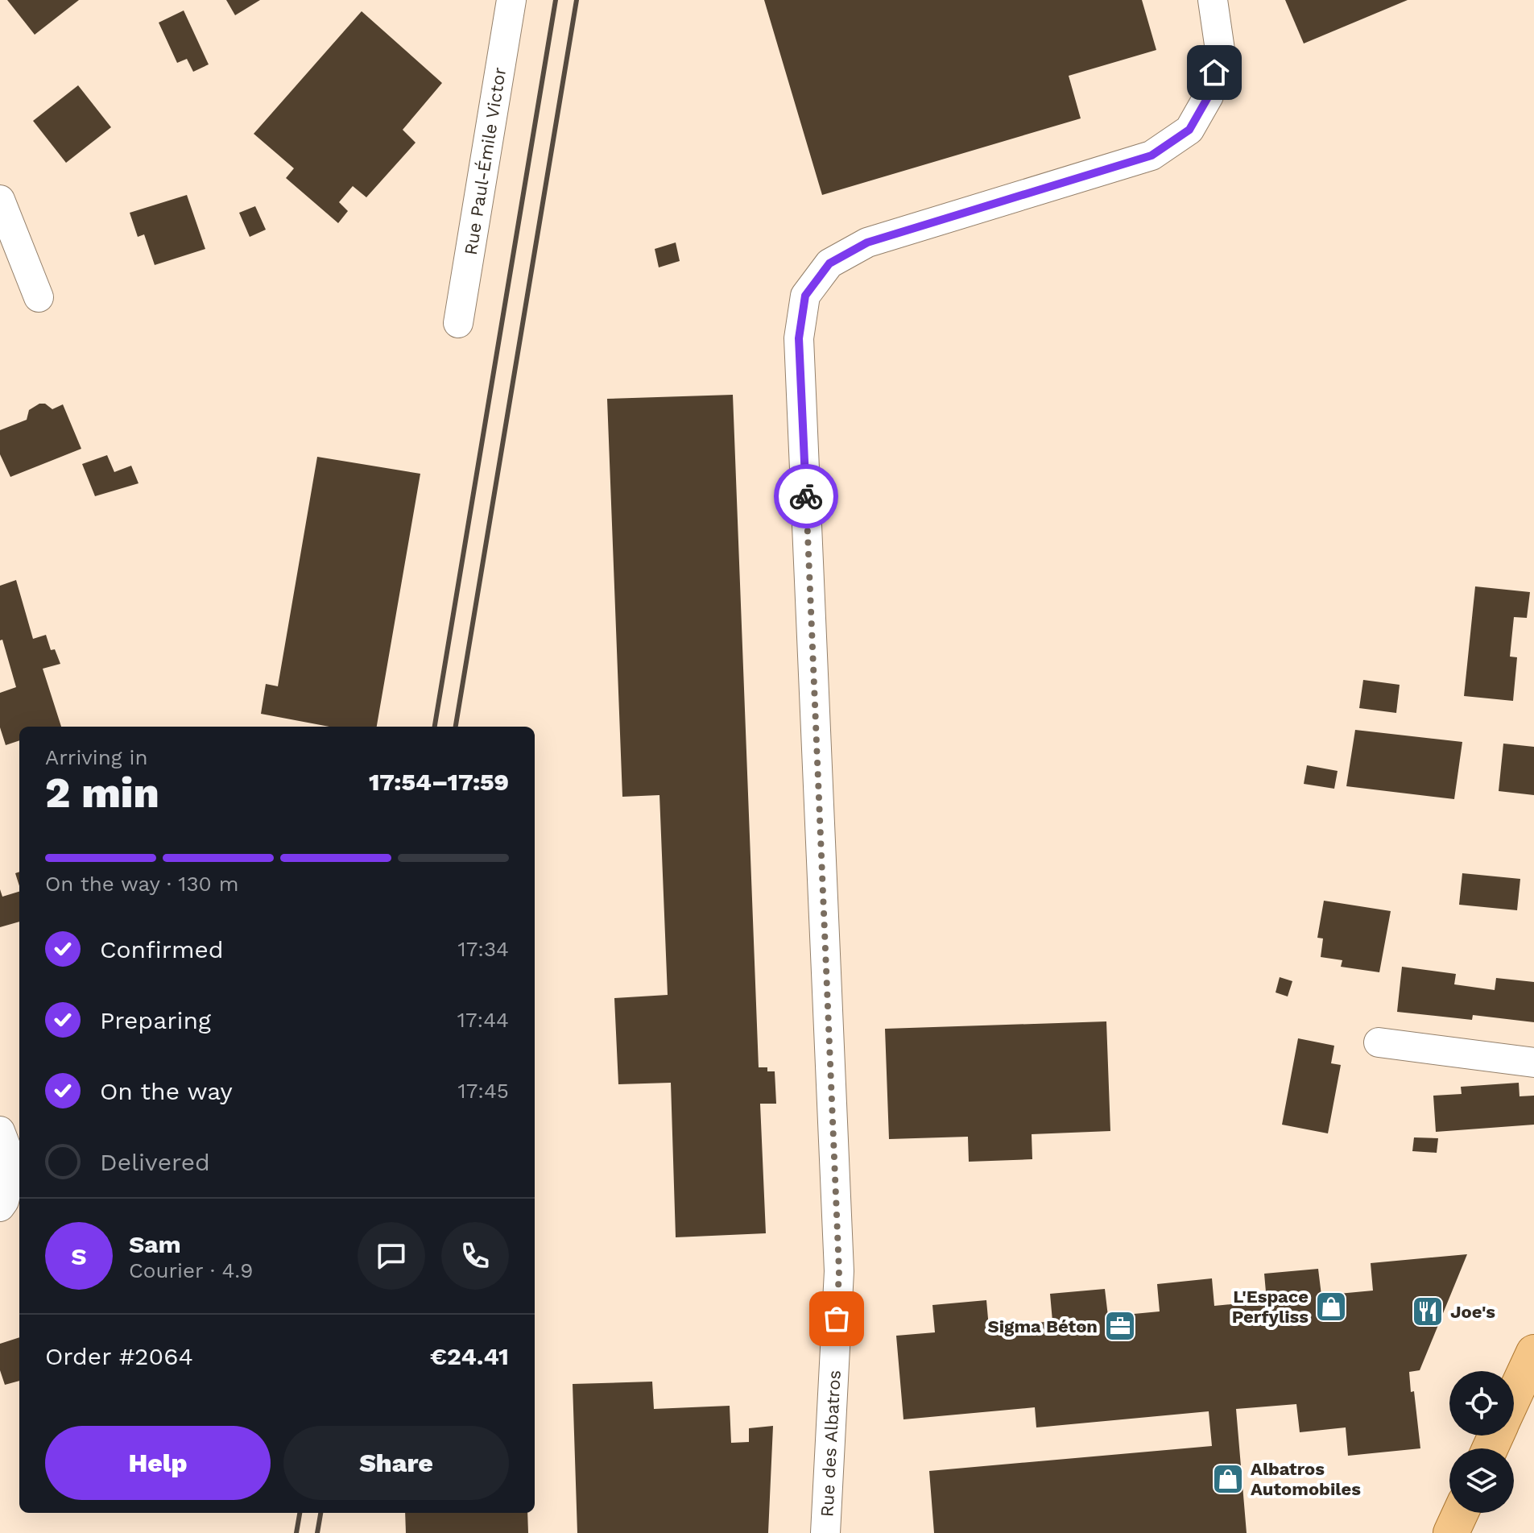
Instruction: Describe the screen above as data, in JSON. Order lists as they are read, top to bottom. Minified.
{"streets":{"street":["Rue Paul-Émile Victor","Rue des Albatros"]},"places":{"shop":["L'Espace Perfyliss","Albatros Automobiles"],"restaurant":["Joe's"],"office":["Sigma Béton"]},"page":{"heading":["2 min","Arriving in","17:54–17:59"],"panel":["Sam","Courier · 4.9","Order #2064","€24.41"],"bar":"On the way · 130 m","list":[["Confirmed","17:34"],["Preparing","17:44"],["On the way","17:45"],"Delivered"],"round":"S","buttons":["Help","Share"]}}
